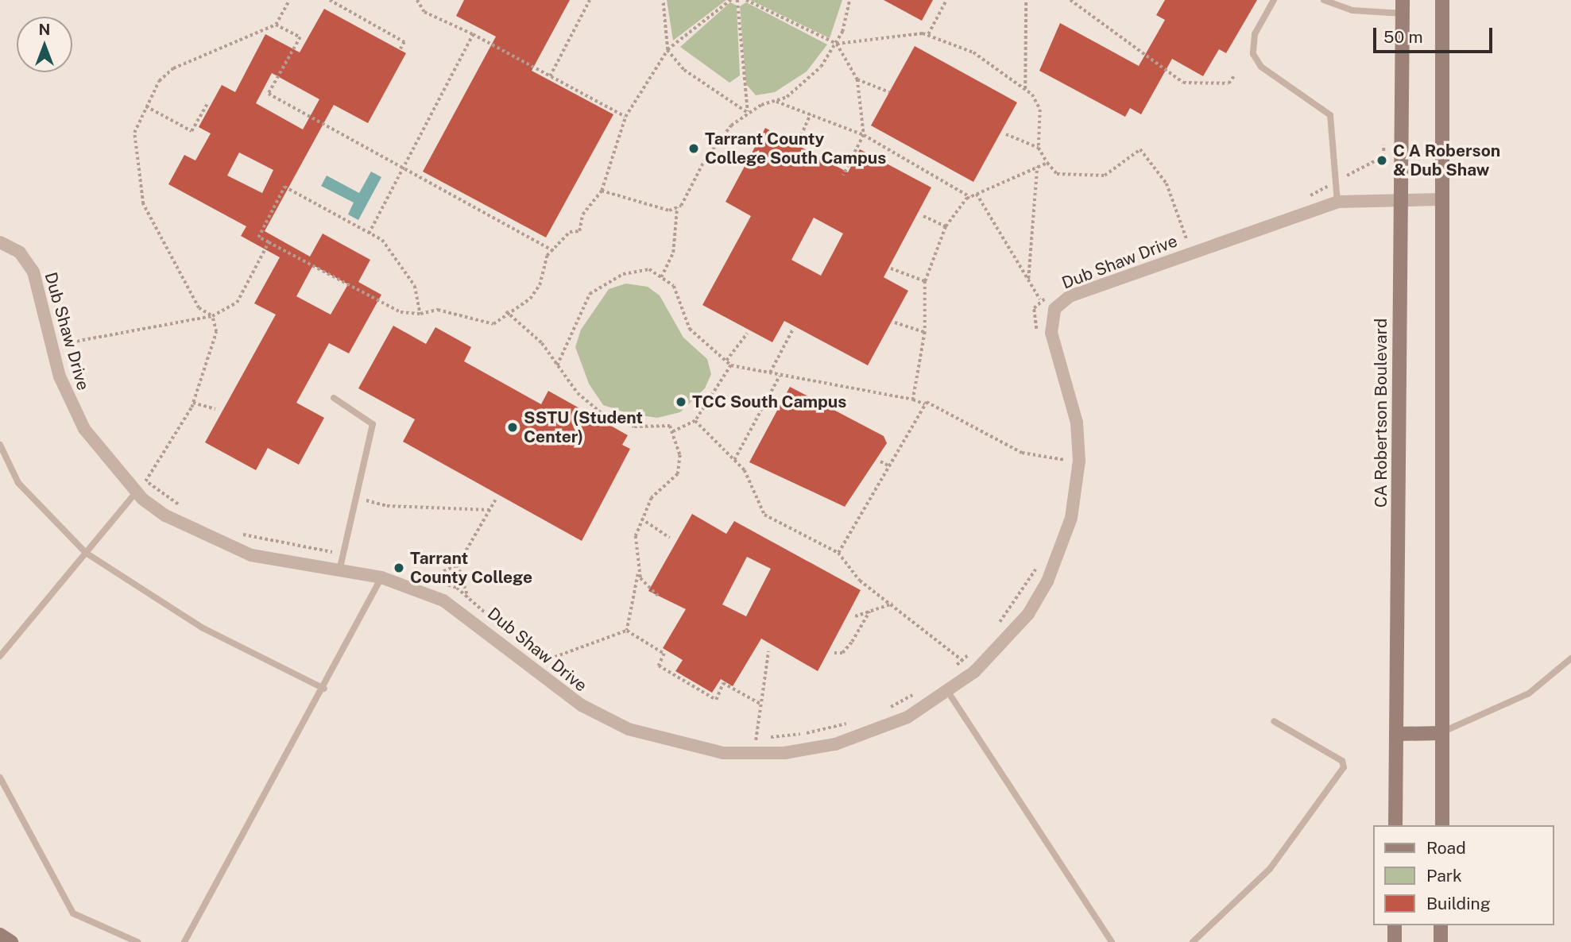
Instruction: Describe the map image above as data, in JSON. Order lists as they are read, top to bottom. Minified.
{"streets":{"street":["Dub Shaw Drive","CA Robertson Boulevard"]},"crossings":[["Dub Shaw Drive","CA Robertson Boulevard"]],"places":["Tarrant County College South Campus","C A Roberson & Dub Shaw","TCC South Campus","SSTU (Student Center)","Tarrant County College"],"legend":["Road","Park","Building"],"scale_bar":"50 m","north":"top"}
